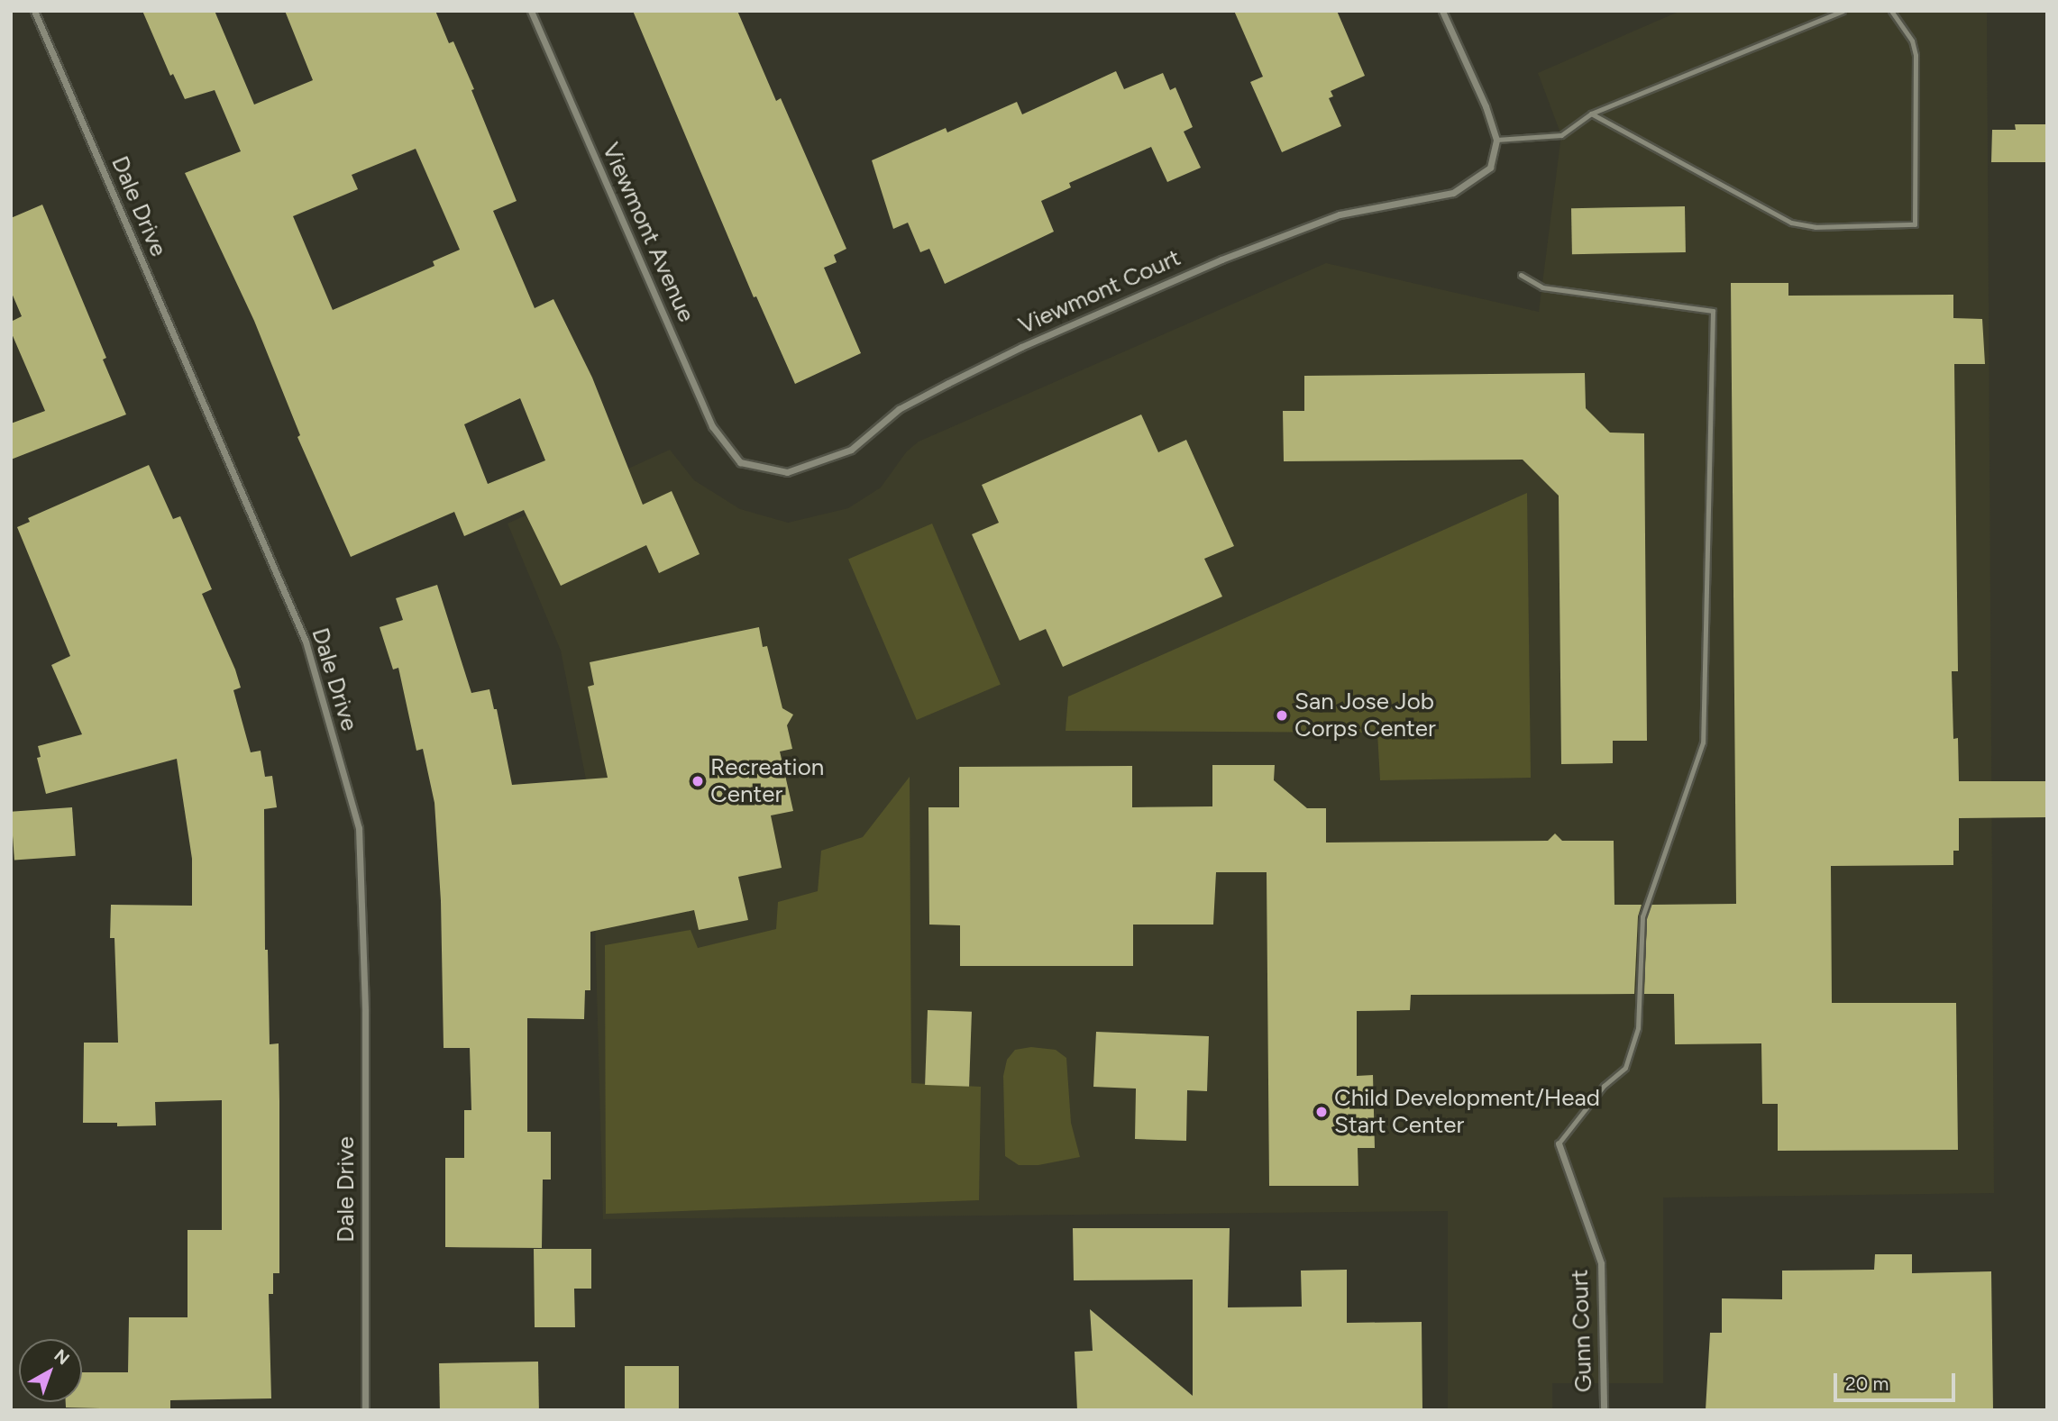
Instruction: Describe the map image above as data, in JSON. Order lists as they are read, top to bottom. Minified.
{"streets":{"street":["Dale Drive","Viewmont Avenue","Viewmont Court","Gunn Court"]},"crossings":[["Viewmont Avenue","Viewmont Court"]],"places":["San Jose Job Corps Center","Recreation Center","Child Development/Head Start Center"],"scale_bar":"20 m","north":"top right"}
